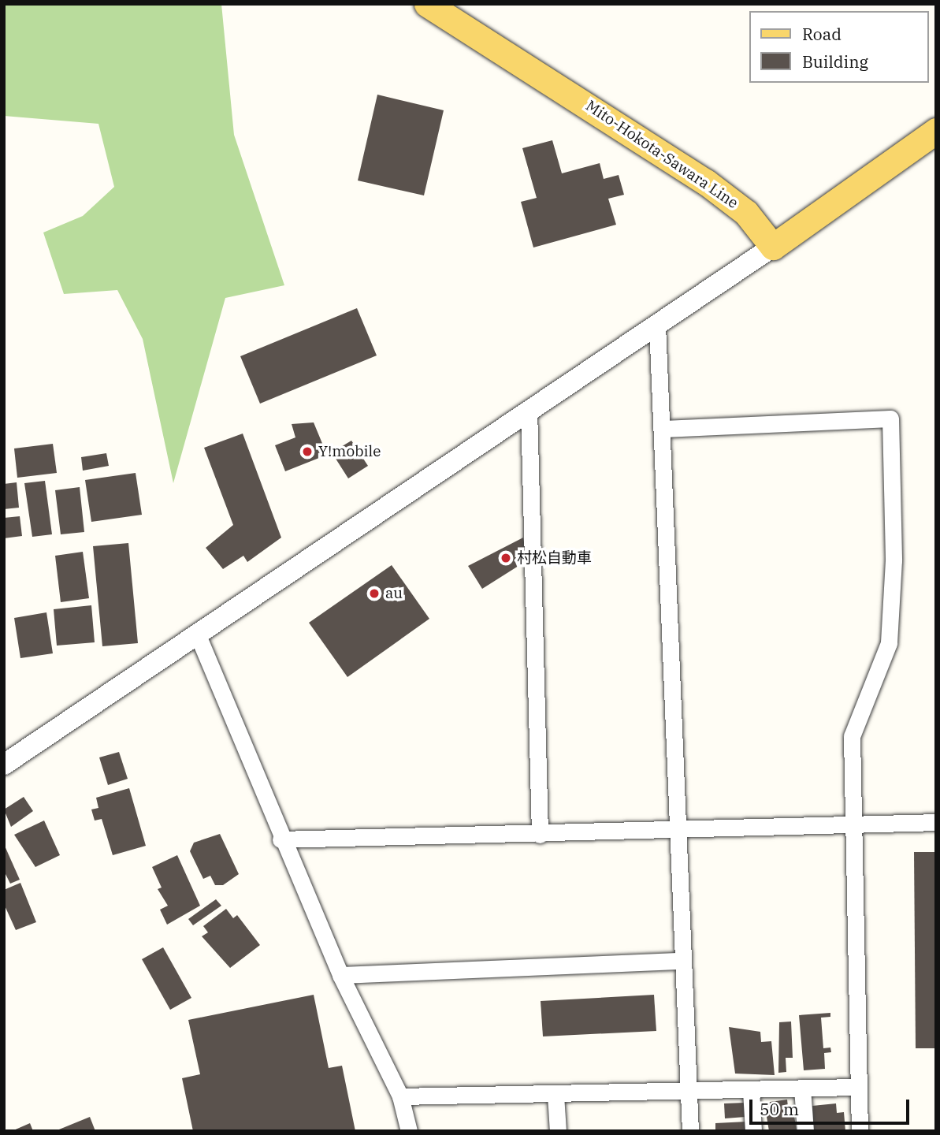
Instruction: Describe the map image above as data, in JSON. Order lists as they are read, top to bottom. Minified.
{"streets":{"main road":["Mito-Hokota-Sawara Line"]},"places":["Y!mobile","村松自動車","au"],"legend":["Road","Building"],"scale_bar":"50 m"}
